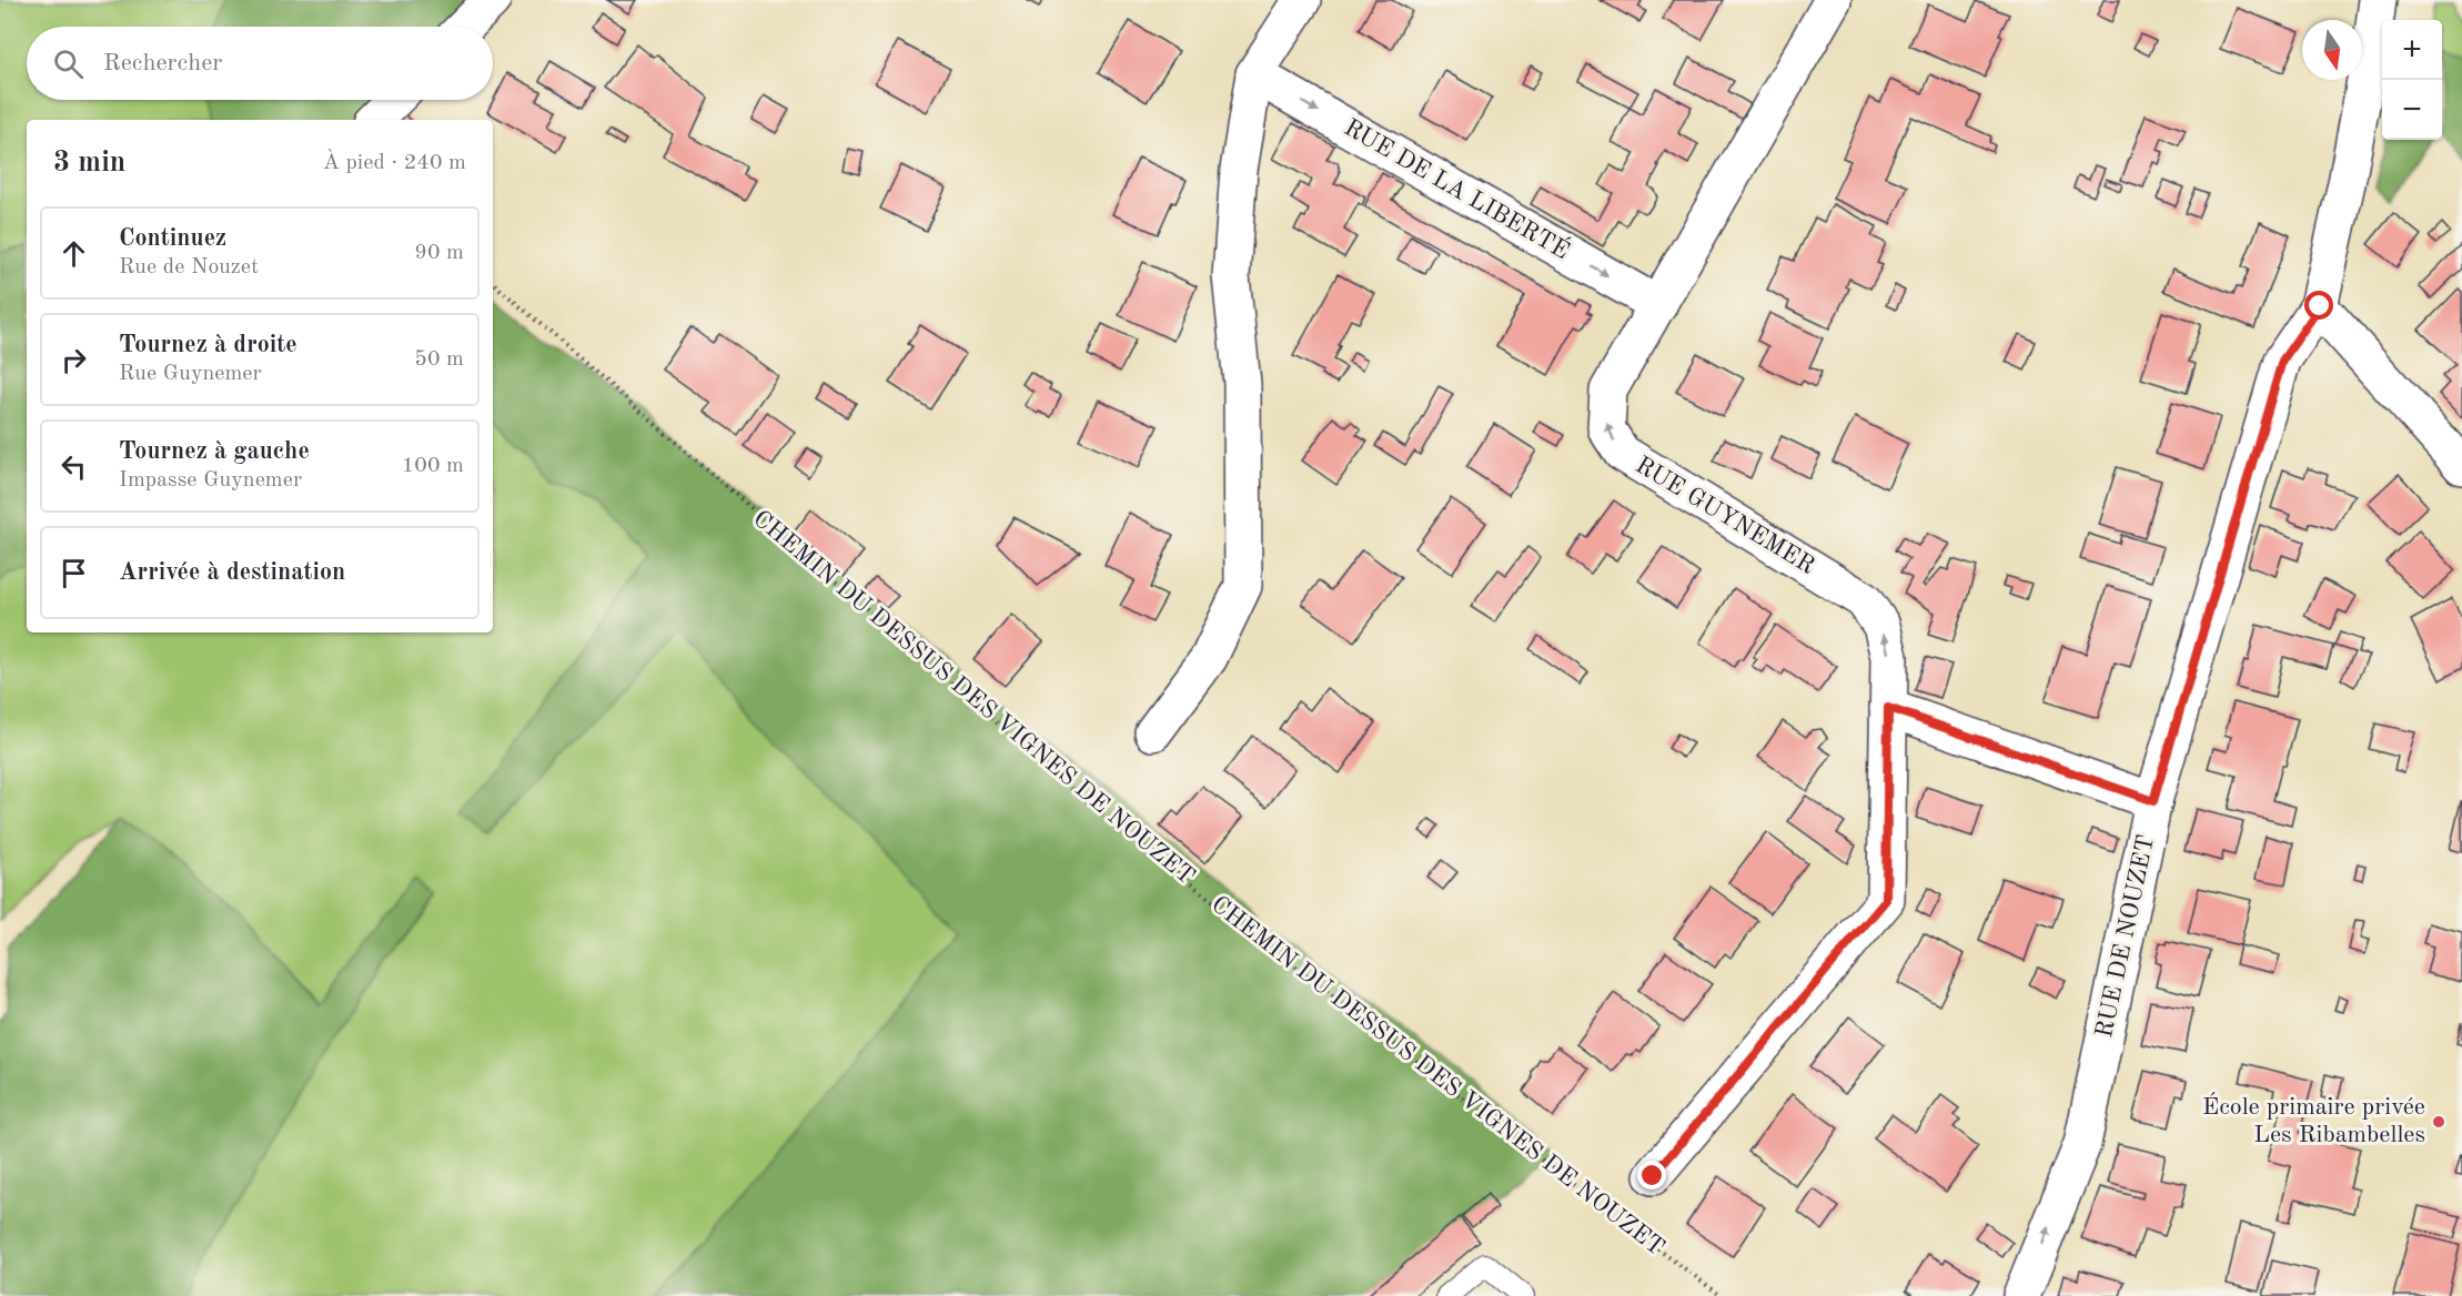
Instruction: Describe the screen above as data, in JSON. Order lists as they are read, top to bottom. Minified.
{"streets":{"street":["RUE DE LA LIBERTÉ","RUE GUYNEMER","RUE DE NOUZET"],"path":["CHEMIN DU DESSUS DES VIGNES DE NOUZET"]},"crossings":[["RUE DE LA LIBERTÉ","RUE GUYNEMER"]],"one_way":["RUE DE LA LIBERTÉ","RUE DE NOUZET"],"places":["École primaire privée Les Ribambelles"],"north":"bottom","page":{"map_buttons":["+","−"],"search":"Rechercher","heading":["3 min","À pied · 240 m"],"list":[["Continuez","Rue de Nouzet","90 m"],["Tournez à droite","Rue Guynemer","50 m"],["Tournez à gauche","Impasse Guynemer","100 m"],"Arrivée à destination"]}}
